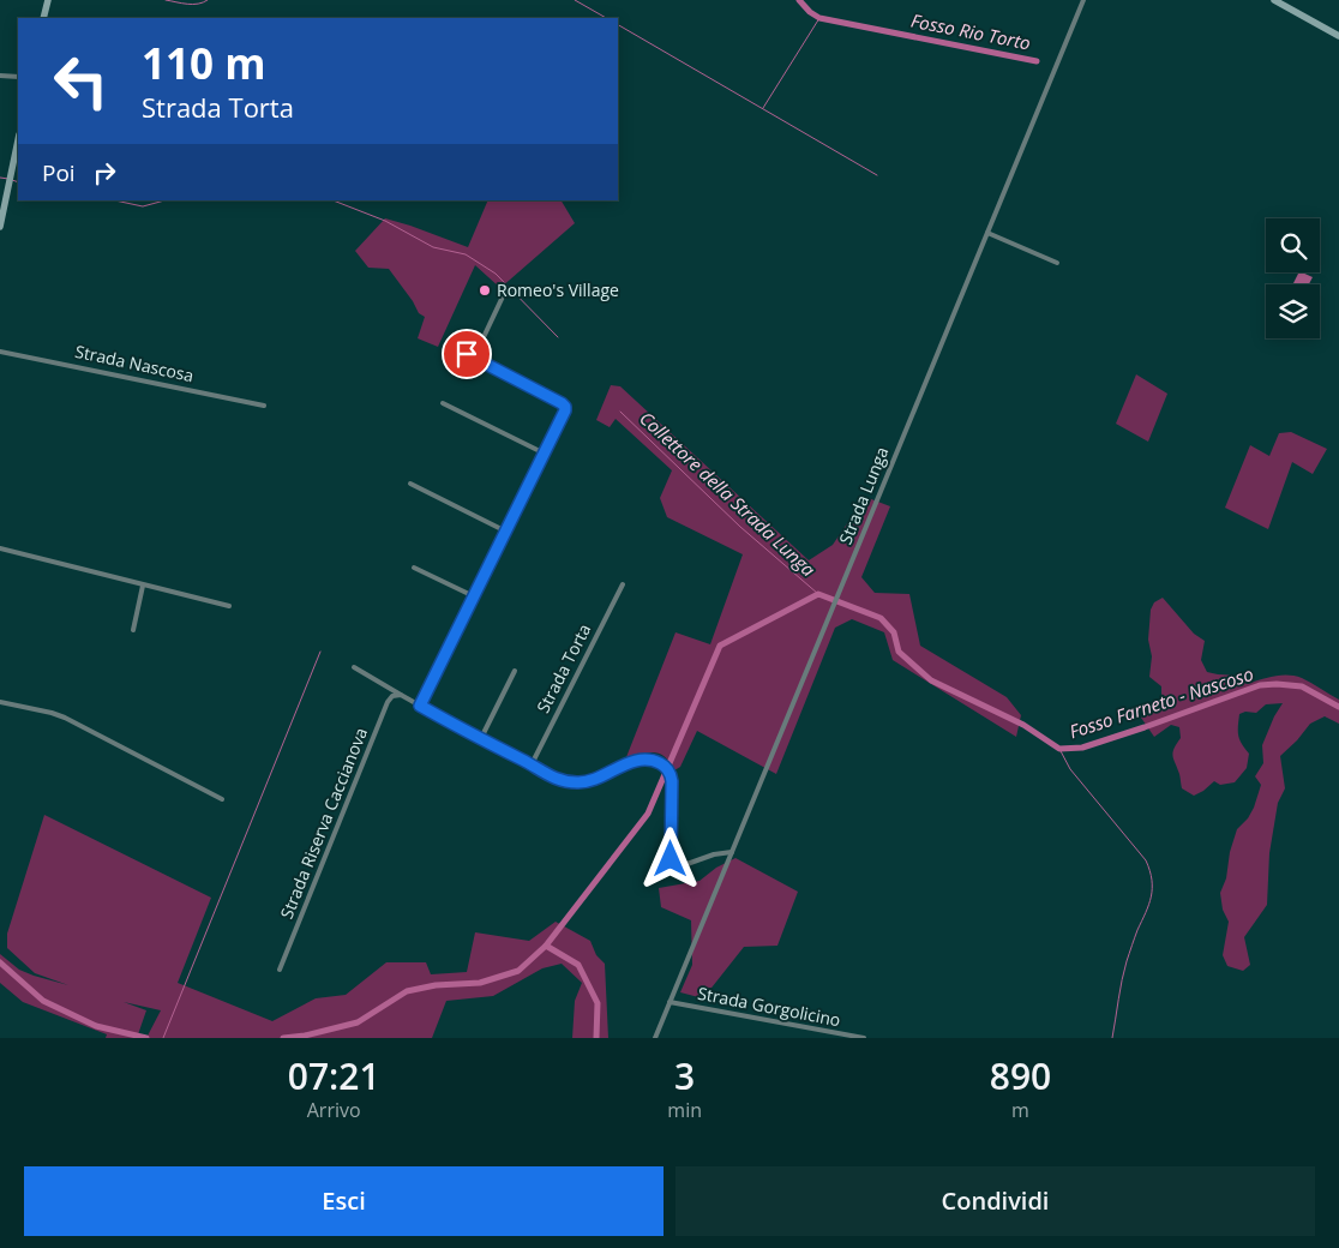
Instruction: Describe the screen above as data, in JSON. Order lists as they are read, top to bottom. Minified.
{"streets":{"street":["Strada Nascosa","Strada Lunga","Strada Torta","Strada Riserva Caccianova","Strada Gorgolicino"]},"crossings":[["Strada Lunga","Strada Gorgolicino"]],"water":["Fosso Rio Torto","Collettore della Strada Lunga","Fosso Farneto - Nascoso"],"places":["Romeo's Village"],"page":{"turn":["110 m","Strada Torta"],"then":"Poi","eta":["07:21","Arrivo","3","min","890","m"],"buttons":["Esci","Condividi"]}}
